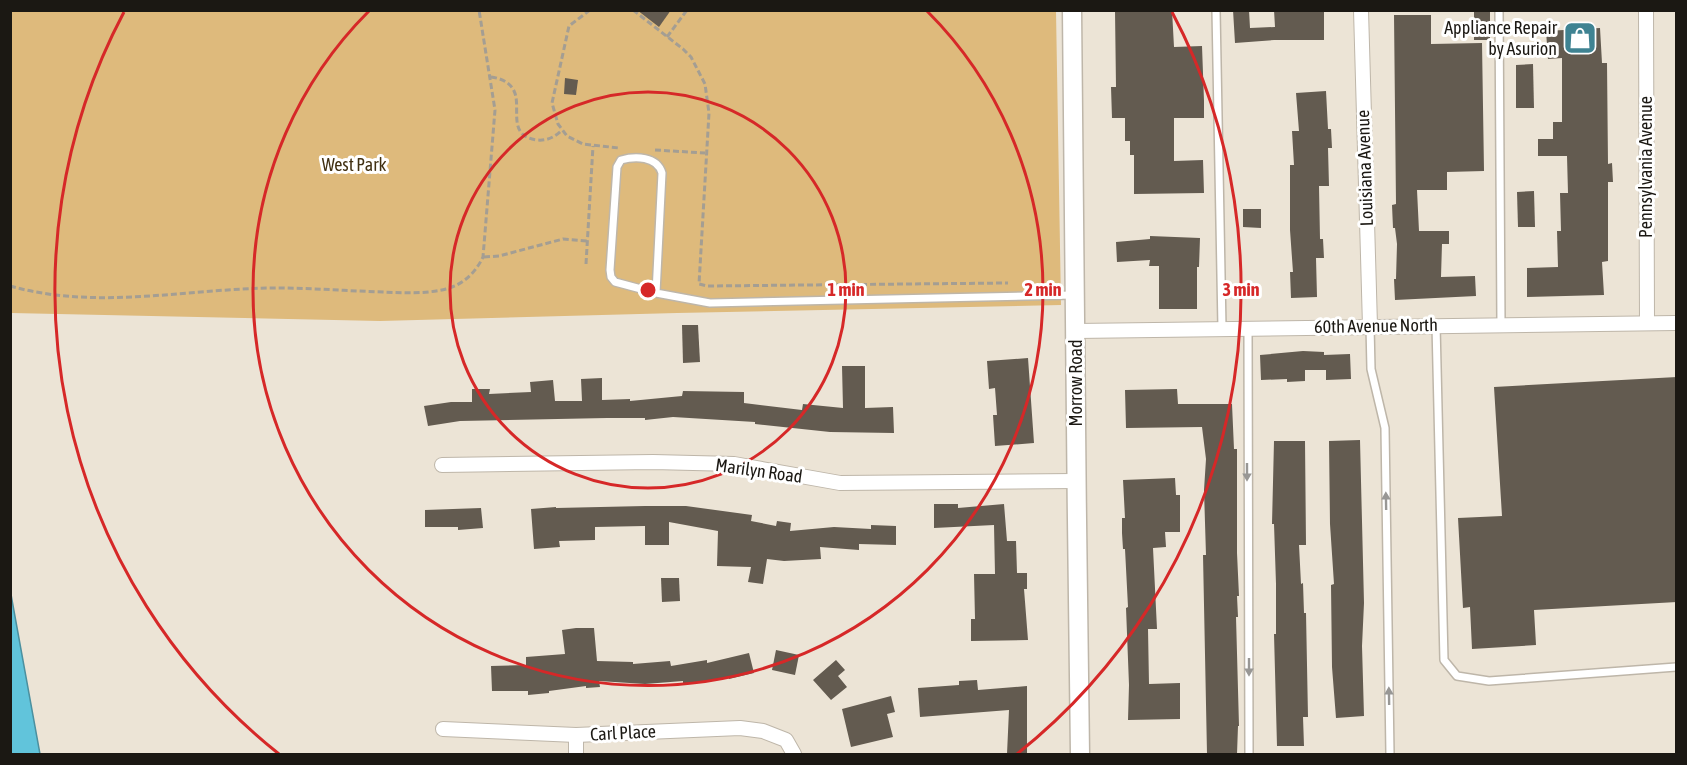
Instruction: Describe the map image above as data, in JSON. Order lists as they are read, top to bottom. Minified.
{"streets":{"street":["Pennsylvania Avenue","Louisiana Avenue","60th Avenue North","Morrow Road","Marilyn Road","Carl Place"]},"crossings":[["Pennsylvania Avenue","60th Avenue North"],["Louisiana Avenue","60th Avenue North"],["60th Avenue North","Morrow Road"],["Morrow Road","Marilyn Road"]],"parks":["West Park"],"places":{"shop":["Appliance Repair by Asurion"]},"rings":["1 min","2 min","3 min"]}
